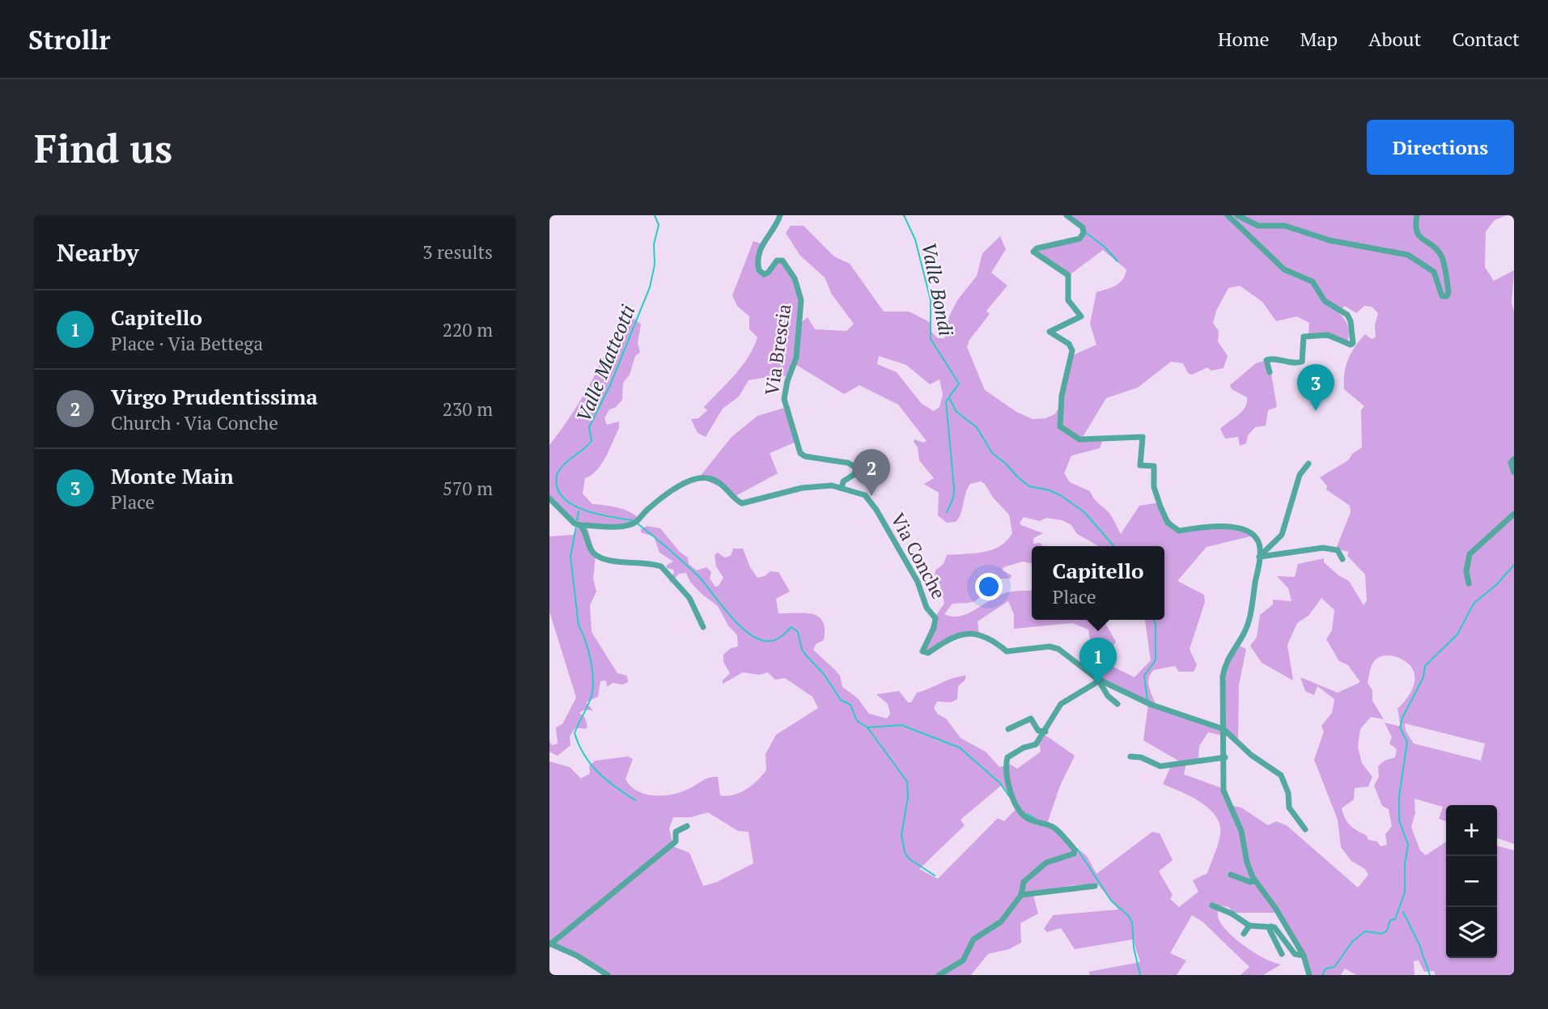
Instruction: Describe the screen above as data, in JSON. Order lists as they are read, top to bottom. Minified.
{"streets":{"street":["Via Brescia","Via Conche"]},"crossings":[["Via Brescia","Via Conche"]],"water":["Valle Bondi","Valle Matteotti"],"page":{"header":"Strollr","nav":["Home","Map","About","Contact"],"buttons":"Directions","title":"Find us","heading":["Nearby","3 results"],"list":[{"mark":"1","name":"Capitello","note":"Place · Via Bettega","value":"220 m"},{"mark":"2","name":"Virgo Prudentissima","note":"Church · Via Conche","value":"230 m"},{"mark":"3","name":"Monte Main","note":"Place","value":"570 m"}],"pins":["3","2","1"],"popup":["Capitello","Place"],"map_buttons":["+","−"]}}
